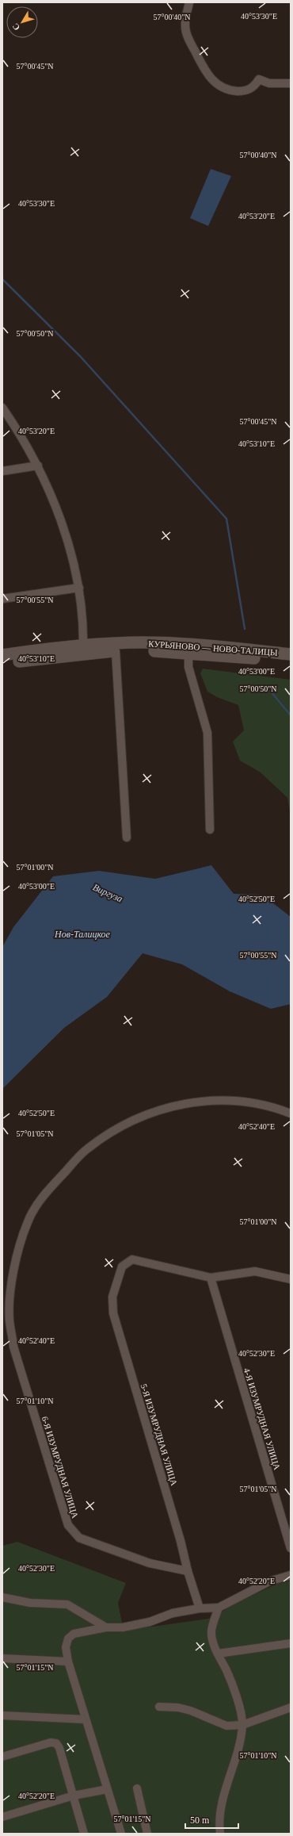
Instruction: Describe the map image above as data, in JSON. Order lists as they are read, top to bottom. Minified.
{"streets":{"main road":["КУРЬЯНОВО — НОВО-ТАЛИЦЫ"],"street":["4-Я ИЗУМРУДНАЯ УЛИЦА","5-Я ИЗУМРУДНАЯ УЛИЦА","6-Я ИЗУМРУДНАЯ УЛИЦА"]},"crossings":[["4-Я ИЗУМРУДНАЯ УЛИЦА","5-Я ИЗУМРУДНАЯ УЛИЦА"],["5-Я ИЗУМРУДНАЯ УЛИЦА","6-Я ИЗУМРУДНАЯ УЛИЦА"]],"water":["Виргуза","Нов-Талицкое"],"scale_bar":"50 m","north":"bottom left","coordinates":["40°53'30\"E","57°00'40\"N","57°00'45\"N","40°53'20\"E","57°00'50\"N","40°53'10\"E","57°00'55\"N","40°53'00\"E","57°01'00\"N","40°52'50\"E","40°52'40\"E","57°01'05\"N","40°52'30\"E","57°01'10\"N","40°52'20\"E","57°01'15\"N"]}
